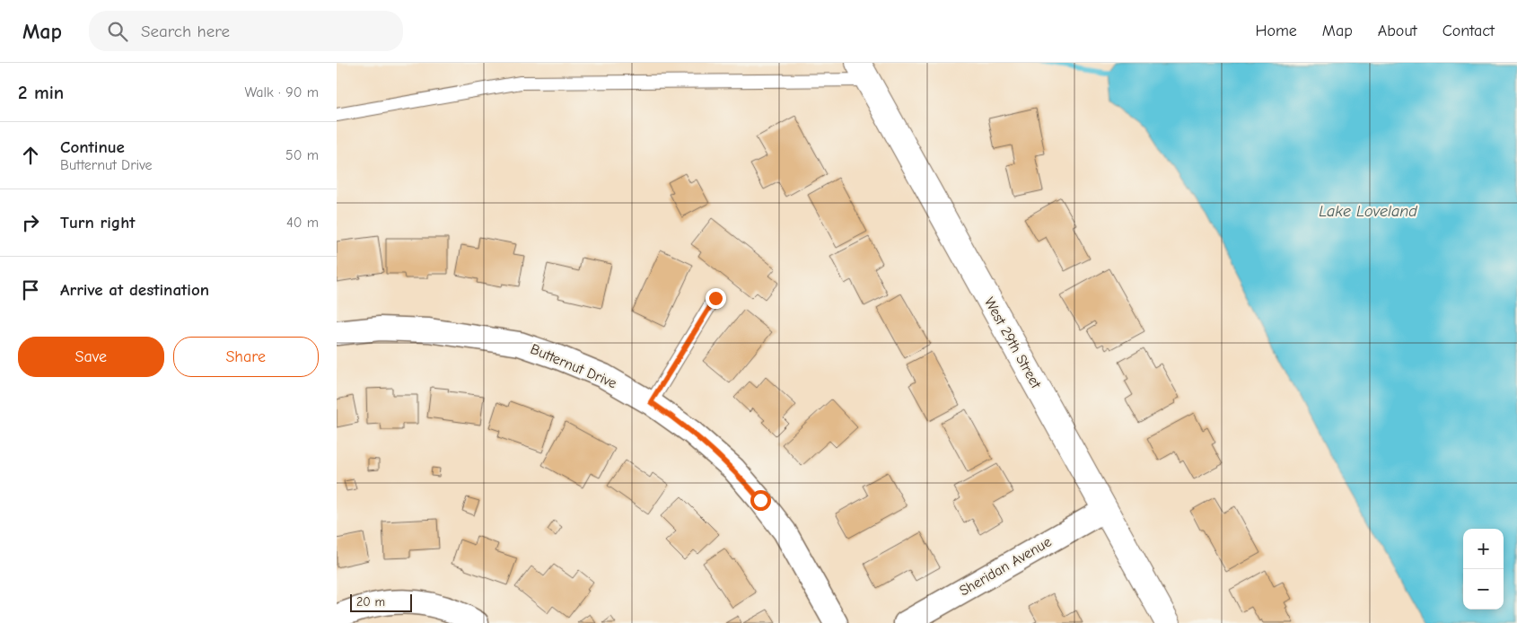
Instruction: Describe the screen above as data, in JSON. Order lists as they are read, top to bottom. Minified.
{"streets":{"main road":["West 29th Street"],"street":["Butternut Drive","Sheridan Avenue"]},"crossings":[["West 29th Street","Sheridan Avenue"]],"water":["Lake Loveland"],"scale_bar":"20 m","page":{"header":"Map","search":"Search here","nav":["Home","Map","About","Contact"],"heading":["2 min","Walk · 90 m"],"list":[["Continue","Butternut Drive","50 m"],["Turn right","40 m"],"Arrive at destination"],"buttons":["Save","Share"],"map_buttons":["+","−"],"scale":"20 m"}}
